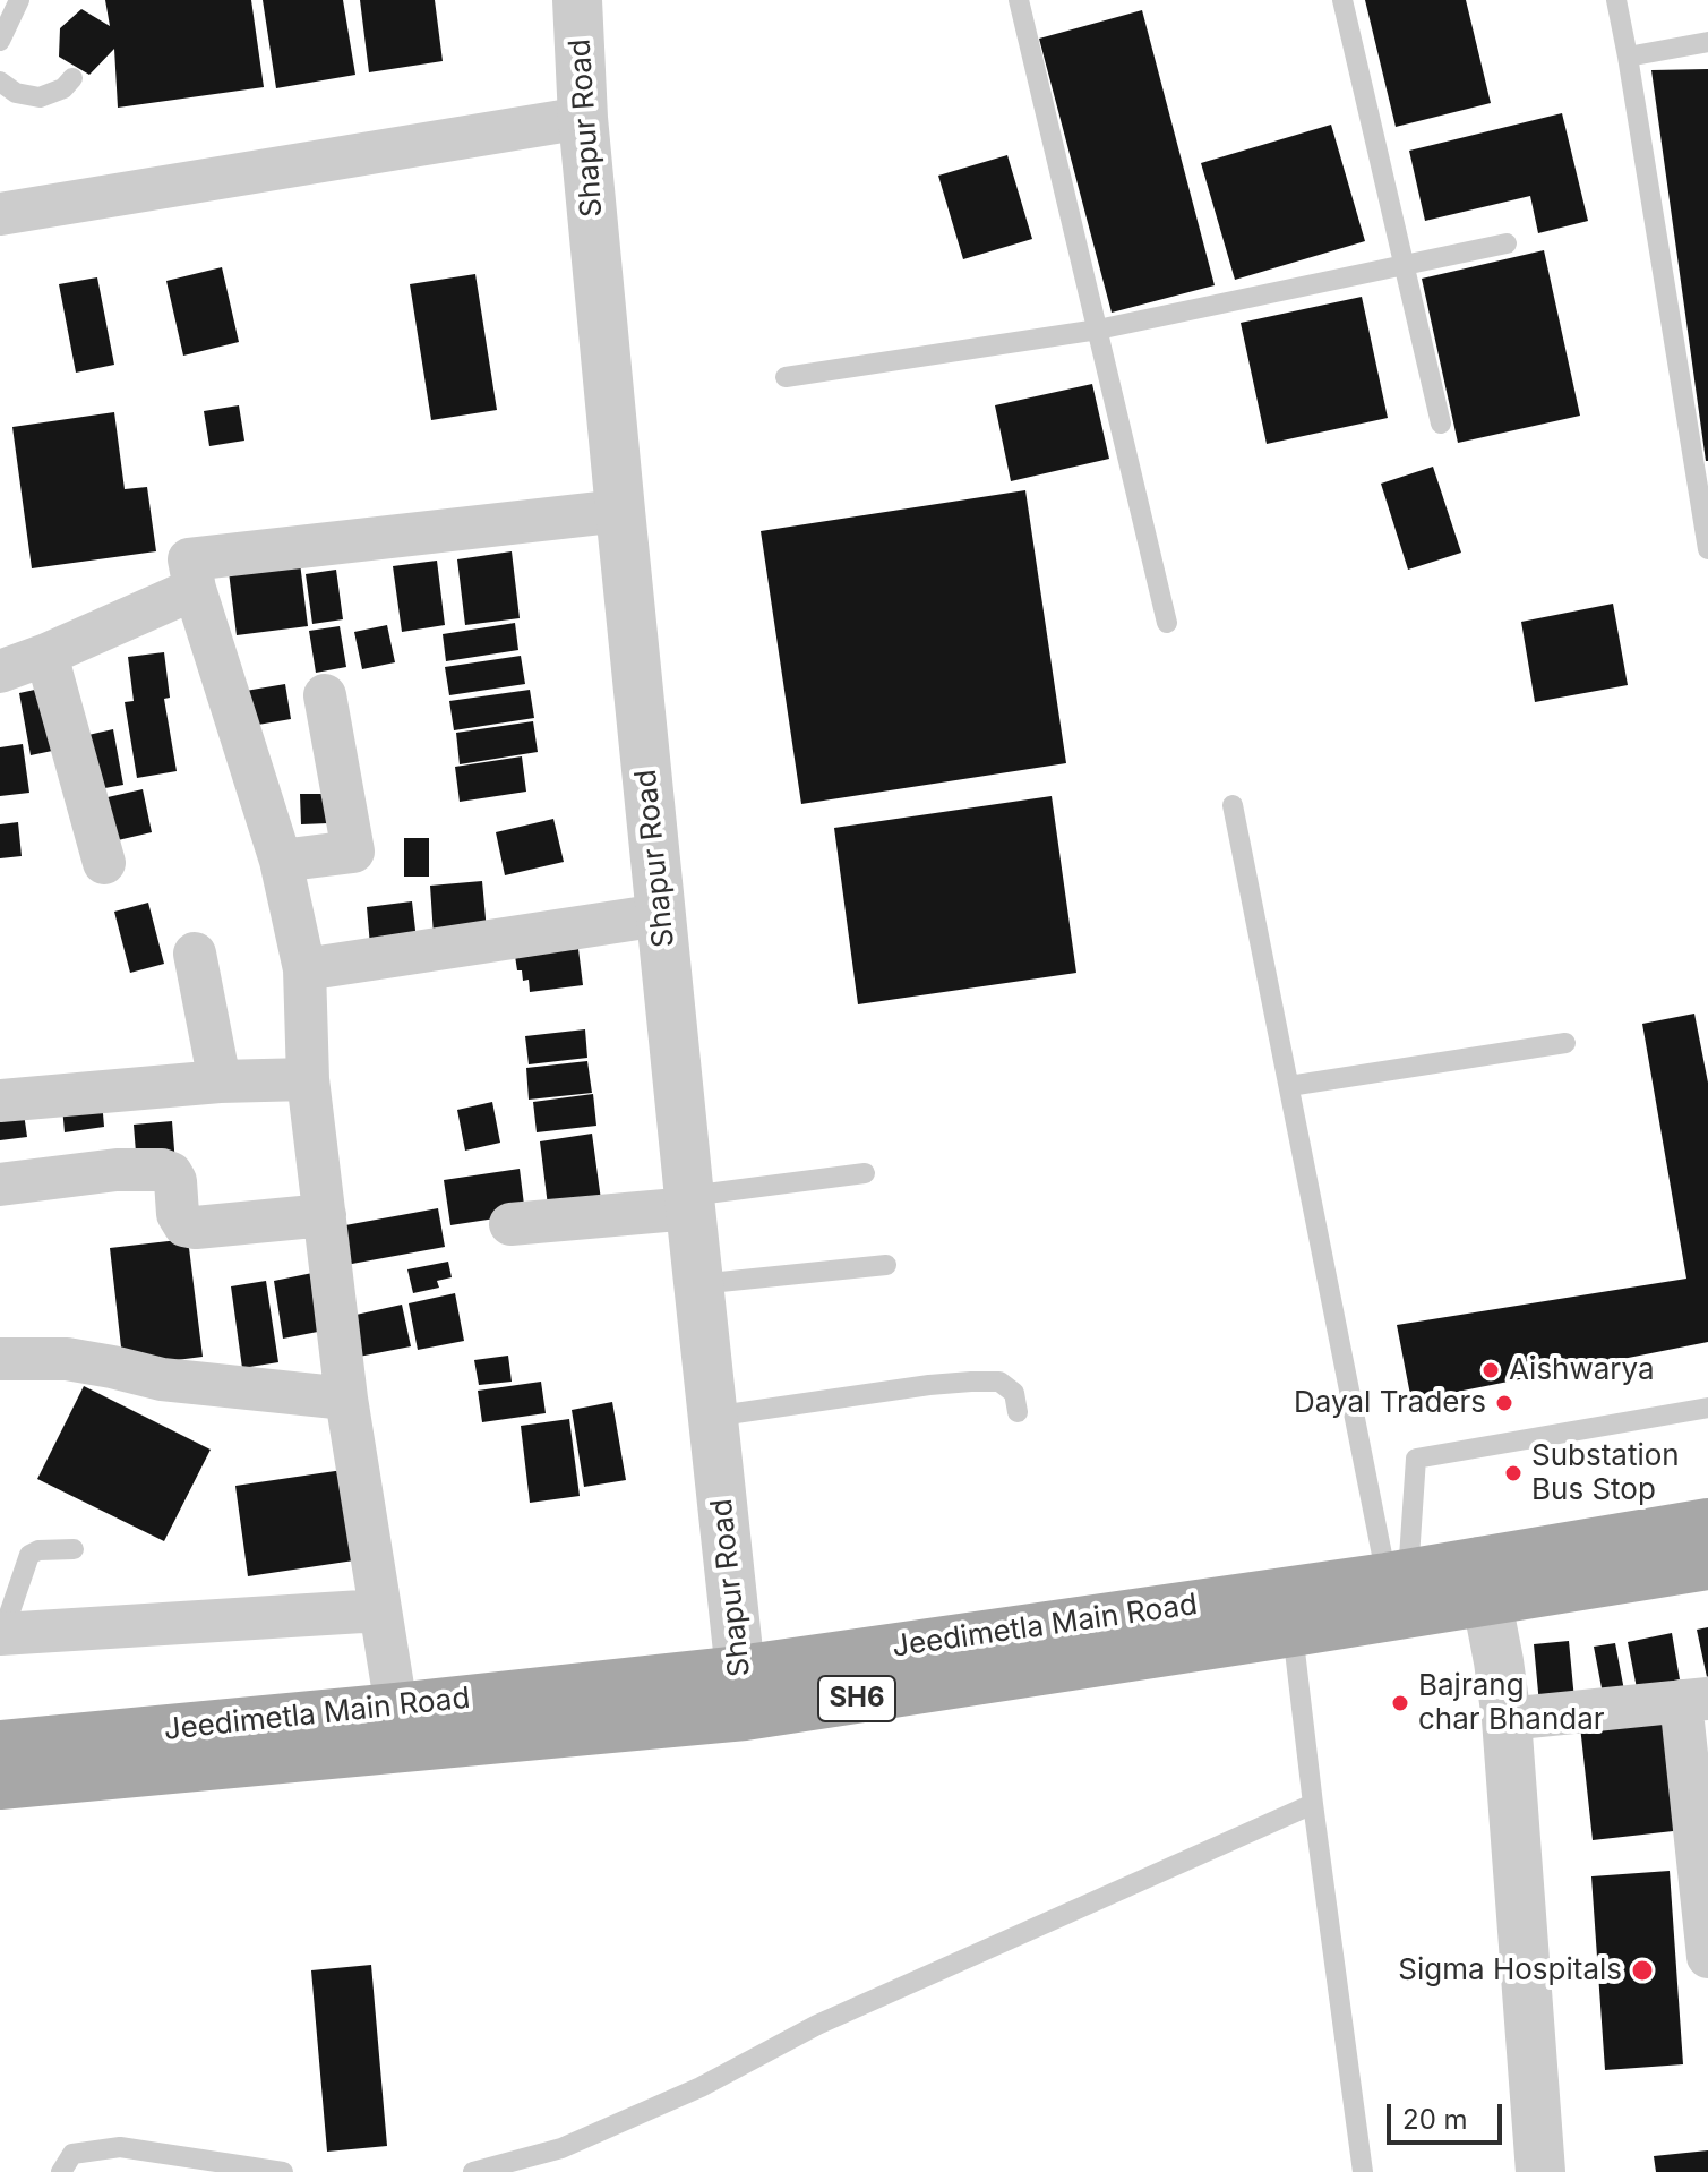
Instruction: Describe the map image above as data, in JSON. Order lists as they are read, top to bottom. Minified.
{"streets":{"main road":["Jeedimetla Main Road","SH6"],"street":["Shapur Road"]},"crossings":[["Shapur Road","Jeedimetla Main Road"]],"places":["Aishwarya","Dayal Traders","Substation Bus Stop","Bajrang char Bhandar","Sigma Hospitals"],"scale_bar":"20 m"}
